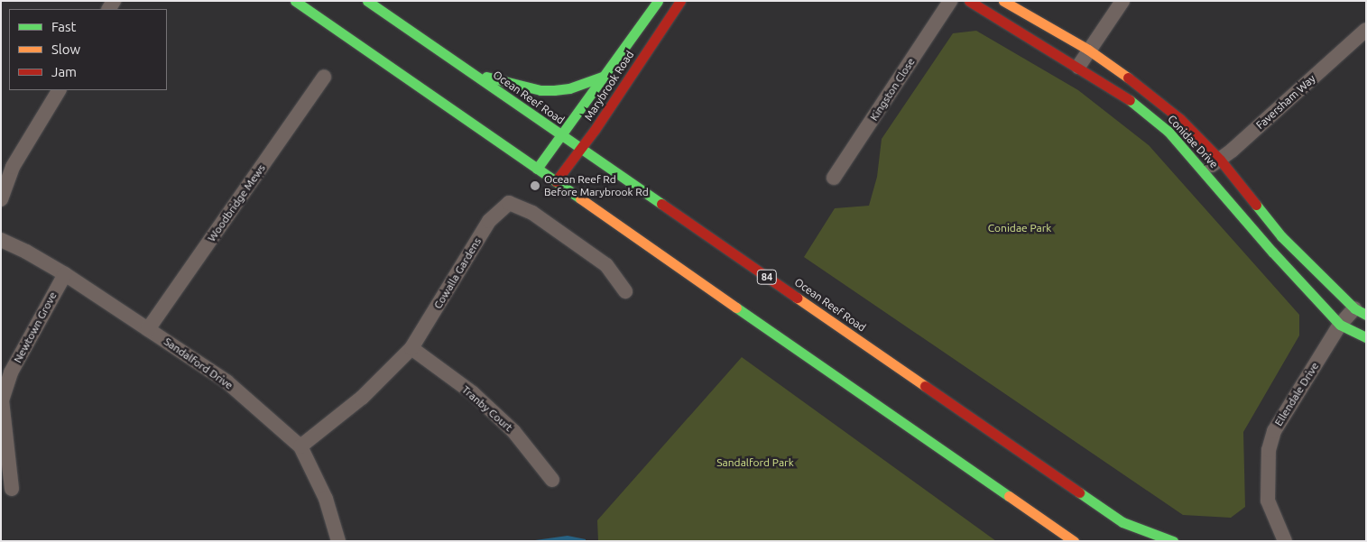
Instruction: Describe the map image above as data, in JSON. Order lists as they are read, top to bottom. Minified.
{"streets":{"main road":["Marybrook Road","Ocean Reef Road","Conidae Drive","84"],"street":["Kingston Close","Faversham Way","Woodbridge Mews","Cowalla Gardens","Newtown Grove","Sandalford Drive","Ellendale Drive","Tranby Court"]},"crossings":[["Marybrook Road","Ocean Reef Road"],["Faversham Way","Conidae Drive"],["Conidae Drive","Ellendale Drive"],["Woodbridge Mews","Sandalford Drive"],["Cowalla Gardens","Sandalford Drive"],["Cowalla Gardens","Tranby Court"],["Newtown Grove","Sandalford Drive"]],"parks":["Conidae Park","Sandalford Park"],"places":["Ocean Reef Rd Before Marybrook Rd"],"legend":["Fast","Slow","Jam"]}
